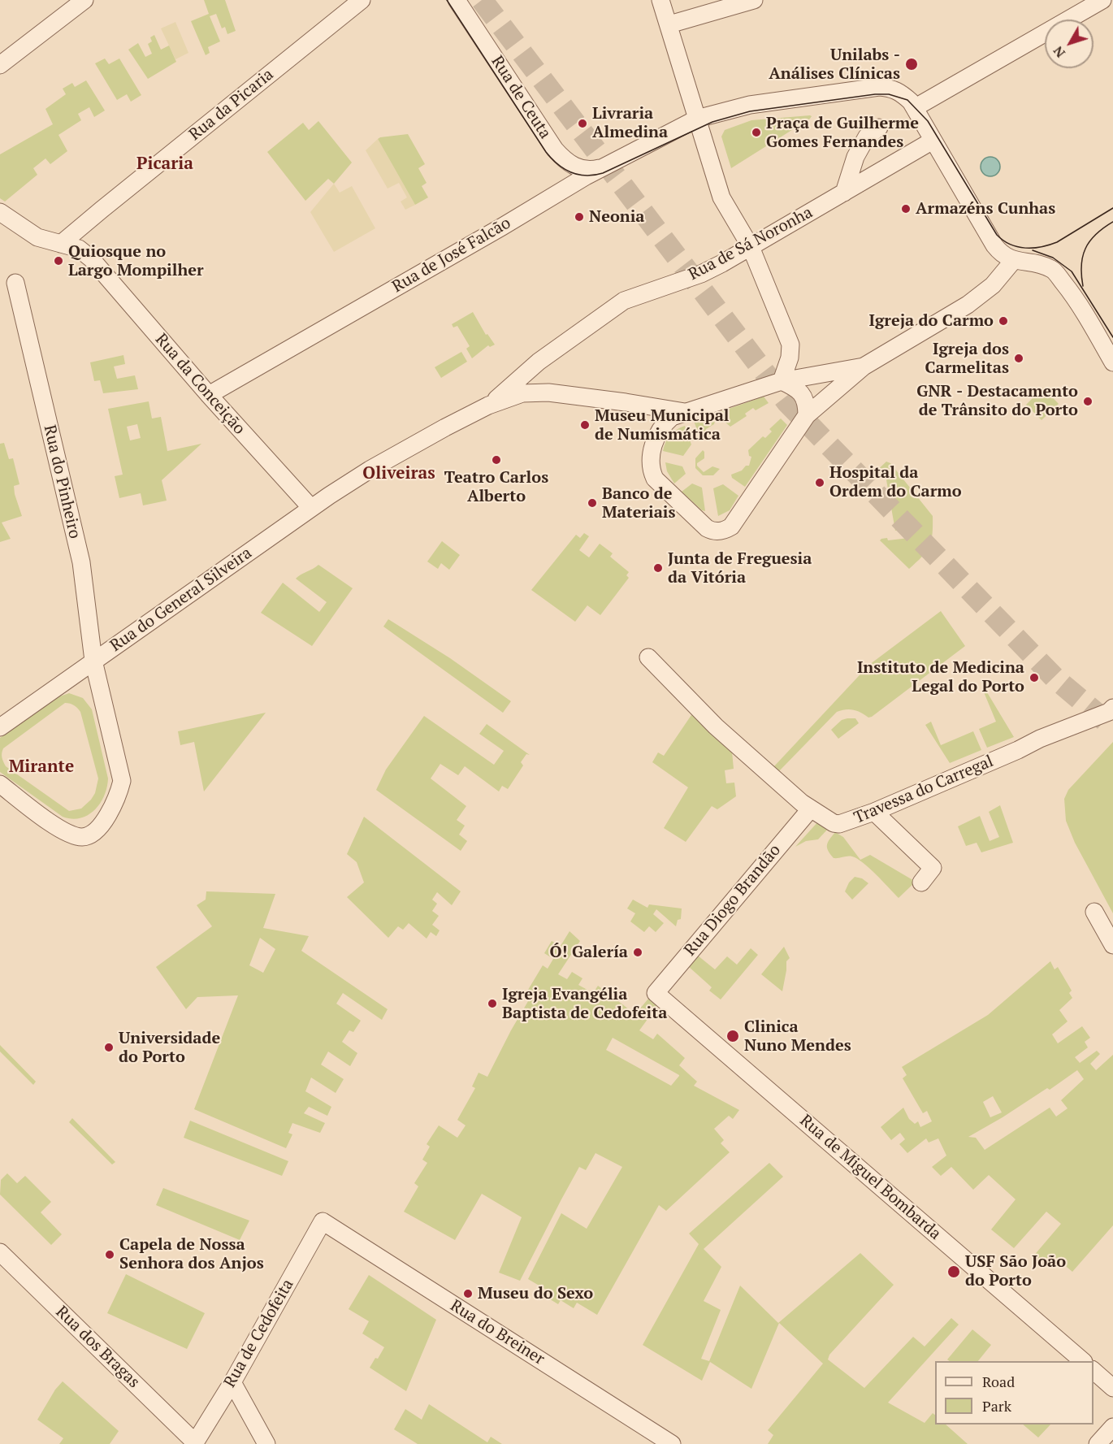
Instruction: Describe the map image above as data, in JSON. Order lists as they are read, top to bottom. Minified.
{"streets":{"street":["Rua de Ceuta","Rua da Picaria","Rua de Sá Noronha","Rua de José Falcão","Rua da Conceição","Rua do Pinheiro","Rua do General Silveira","Travessa do Carregal","Rua Diogo Brandão","Rua de Miguel Bombarda","Rua do Breiner","Rua de Cedofeita","Rua dos Bragas"]},"crossings":[["Rua de Ceuta","Rua de José Falcão"],["Rua da Picaria","Rua da Conceição"],["Rua de Sá Noronha","Rua de José Falcão"],["Rua de Sá Noronha","Rua do General Silveira"],["Rua de José Falcão","Rua da Conceição"],["Rua da Conceição","Rua do General Silveira"],["Rua do Pinheiro","Rua do General Silveira"],["Travessa do Carregal","Rua Diogo Brandão"],["Rua Diogo Brandão","Rua de Miguel Bombarda"],["Rua do Breiner","Rua de Cedofeita"],["Rua de Cedofeita","Rua dos Bragas"]],"districts":["Picaria","Oliveiras","Mirante"],"places":["Unilabs - Análises Clínicas","Livraria Almedina","Praça de Guilherme Gomes Fernandes","Armazéns Cunhas","Neonia","Quiosque no Largo Mompilher","Igreja do Carmo","Igreja dos Carmelitas","GNR - Destacamento de Trânsito do Porto","Museu Municipal de Numismática","Teatro Carlos Alberto","Hospital da Ordem do Carmo","Banco de Materiais","Junta de Freguesia da Vitória","Instituto de Medicina Legal do Porto","Ó! Galería","Igreja Evangélia Baptista de Cedofeita","Clinica Nuno Mendes","Universidade do Porto","Capela de Nossa Senhora dos Anjos","USF São João do Porto","Museu do Sexo"],"legend":["Road","Park"],"north":"bottom left"}
